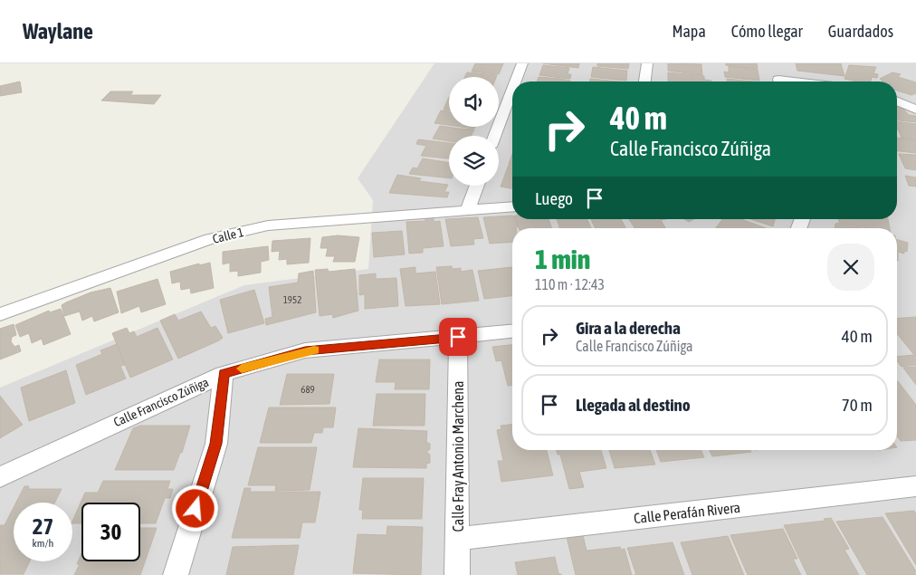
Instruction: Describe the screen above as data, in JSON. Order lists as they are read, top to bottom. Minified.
{"streets":{"street":["Calle 1","Calle Francisco Zúñiga","Calle Fray Antonio Marchena","Calle Perafán Rivera"]},"crossings":[["Calle Francisco Zúñiga","Calle Fray Antonio Marchena"],["Calle Fray Antonio Marchena","Calle Perafán Rivera"]],"house_numbers":["1952","689"],"page":{"header":"Waylane","nav":["Mapa","Cómo llegar","Guardados"],"turn":["40 m","Calle Francisco Zúñiga"],"then":"Luego","heading":["1 min","110 m · 12:43"],"list":[{"name":"Gira a la derecha","note":"Calle Francisco Zúñiga","value":"40 m"},{"name":"Llegada al destino","value":"70 m"}],"speed":"27 km/h","limit":"30"}}
